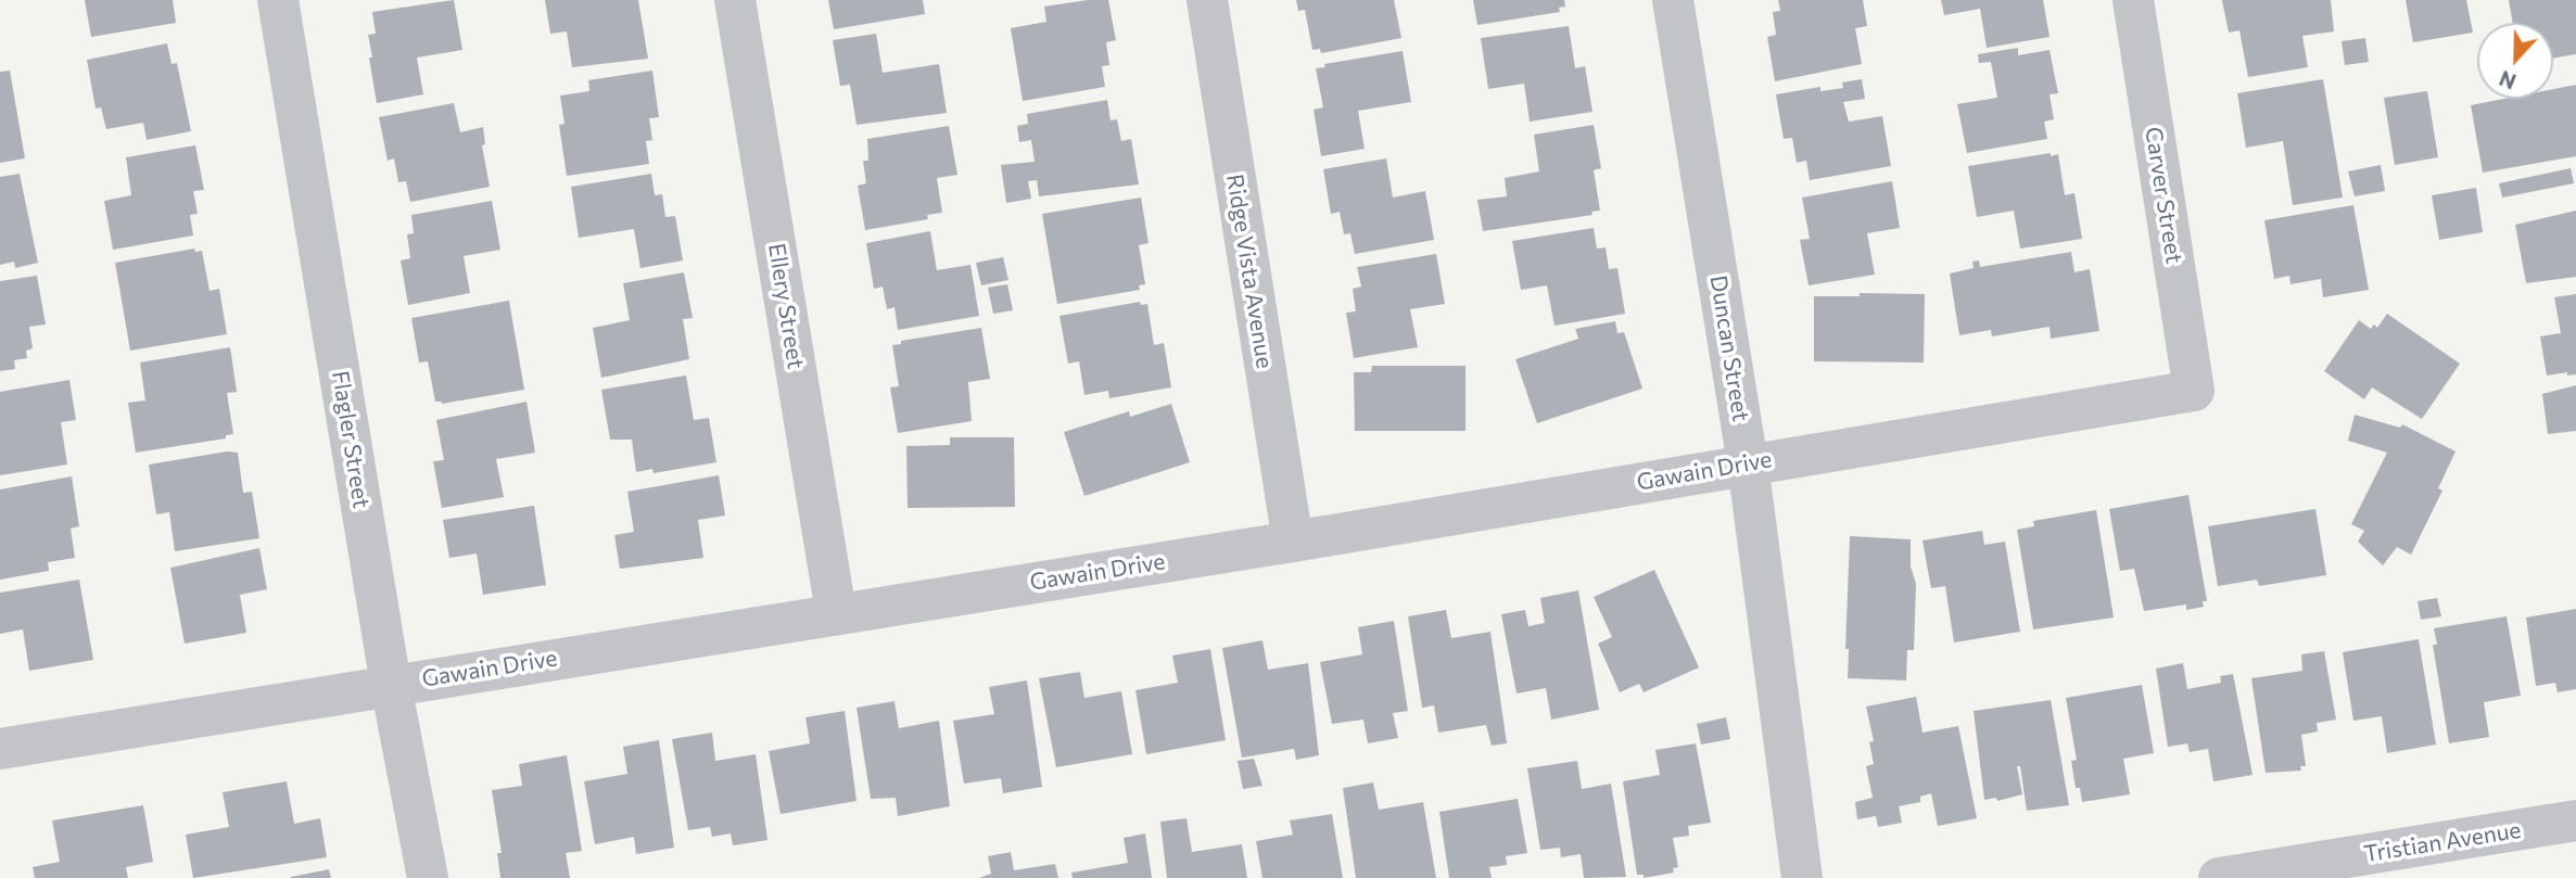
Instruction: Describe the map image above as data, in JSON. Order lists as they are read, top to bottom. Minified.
{"streets":{"street":["Carver Street","Ridge Vista Avenue","Ellery Street","Duncan Street","Flagler Street","Gawain Drive","Tristian Avenue"]},"crossings":[["Carver Street","Gawain Drive"],["Ridge Vista Avenue","Gawain Drive"],["Ellery Street","Gawain Drive"],["Duncan Street","Gawain Drive"],["Flagler Street","Gawain Drive"]],"north":"bottom"}
